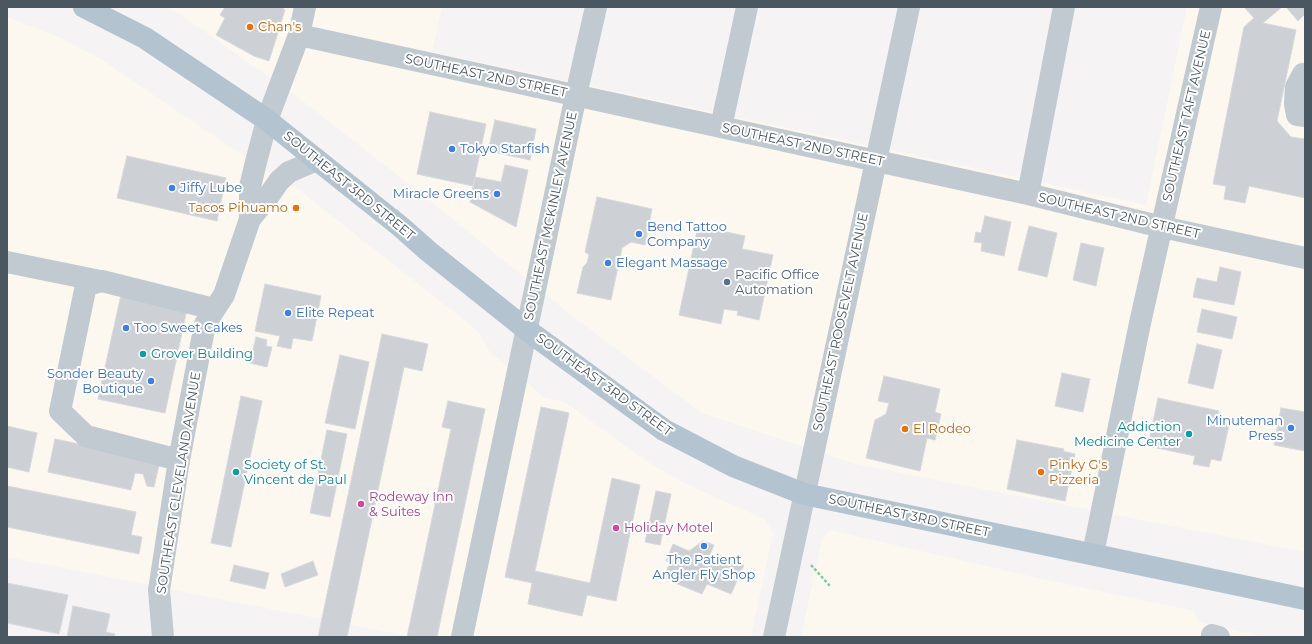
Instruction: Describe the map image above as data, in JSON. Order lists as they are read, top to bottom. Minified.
{"streets":{"main road":["SOUTHEAST 3RD STREET"],"street":["SOUTHEAST 2ND STREET","SOUTHEAST TAFT AVENUE","SOUTHEAST MCKINLEY AVENUE","SOUTHEAST ROOSEVELT AVENUE","SOUTHEAST CLEVELAND AVENUE"]},"crossings":[["SOUTHEAST 2ND STREET","SOUTHEAST TAFT AVENUE"],["SOUTHEAST 2ND STREET","SOUTHEAST MCKINLEY AVENUE"],["SOUTHEAST 2ND STREET","SOUTHEAST ROOSEVELT AVENUE"],["SOUTHEAST 2ND STREET","SOUTHEAST CLEVELAND AVENUE"],["SOUTHEAST TAFT AVENUE","SOUTHEAST 3RD STREET"],["SOUTHEAST 3RD STREET","SOUTHEAST MCKINLEY AVENUE"],["SOUTHEAST 3RD STREET","SOUTHEAST ROOSEVELT AVENUE"],["SOUTHEAST 3RD STREET","SOUTHEAST CLEVELAND AVENUE"]],"places":["Chan's","Tokyo Starfish","Jiffy Lube","Miracle Greens","Tacos Pihuamo","Bend Tattoo Company","Elegant Massage","Pacific Office Automation","Elite Repeat","Too Sweet Cakes","Grover Building","Sonder Beauty Boutique","Minuteman Press","El Rodeo","Addiction Medicine Center","Society of St. Vincent de Paul","Pinky G's Pizzeria","Rodeway Inn & Suites","Holiday Motel","The Patient Angler Fly Shop"]}
